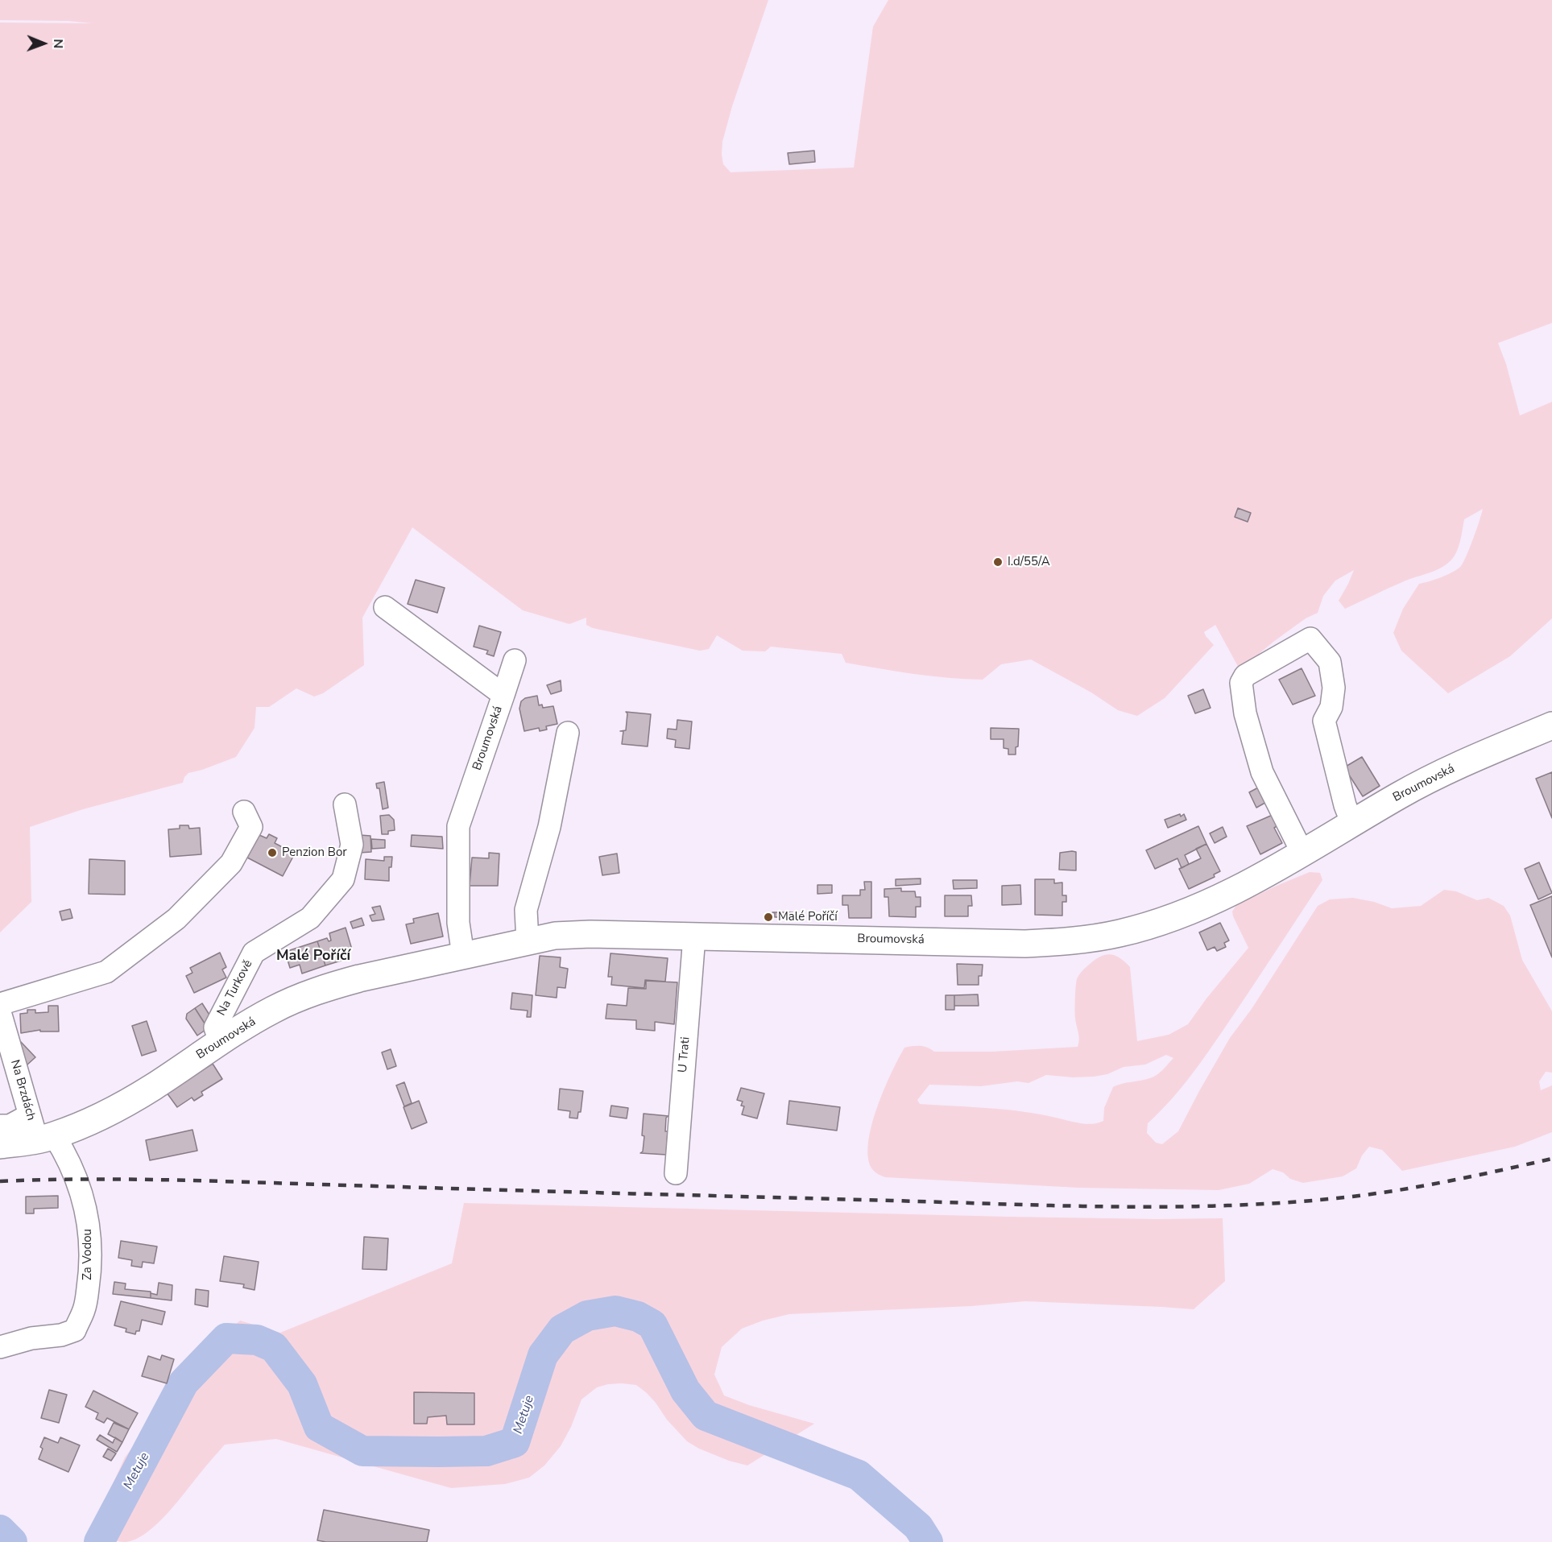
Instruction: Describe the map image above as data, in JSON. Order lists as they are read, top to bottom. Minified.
{"streets":{"main road":["Broumovská"],"street":["Na Turkově","U Trati","Na Brzdách","Za Vodou"]},"crossings":[["Broumovská","Na Turkově"],["Broumovská","U Trati"],["Broumovská","Na Brzdách"],["Broumovská","Za Vodou"],["Na Brzdách","Za Vodou"]],"districts":["Malé Poříčí"],"water":["Metuje"],"places":["I.d/55/A","Penzion Bor","Malé Poříčí"],"north":"right"}
